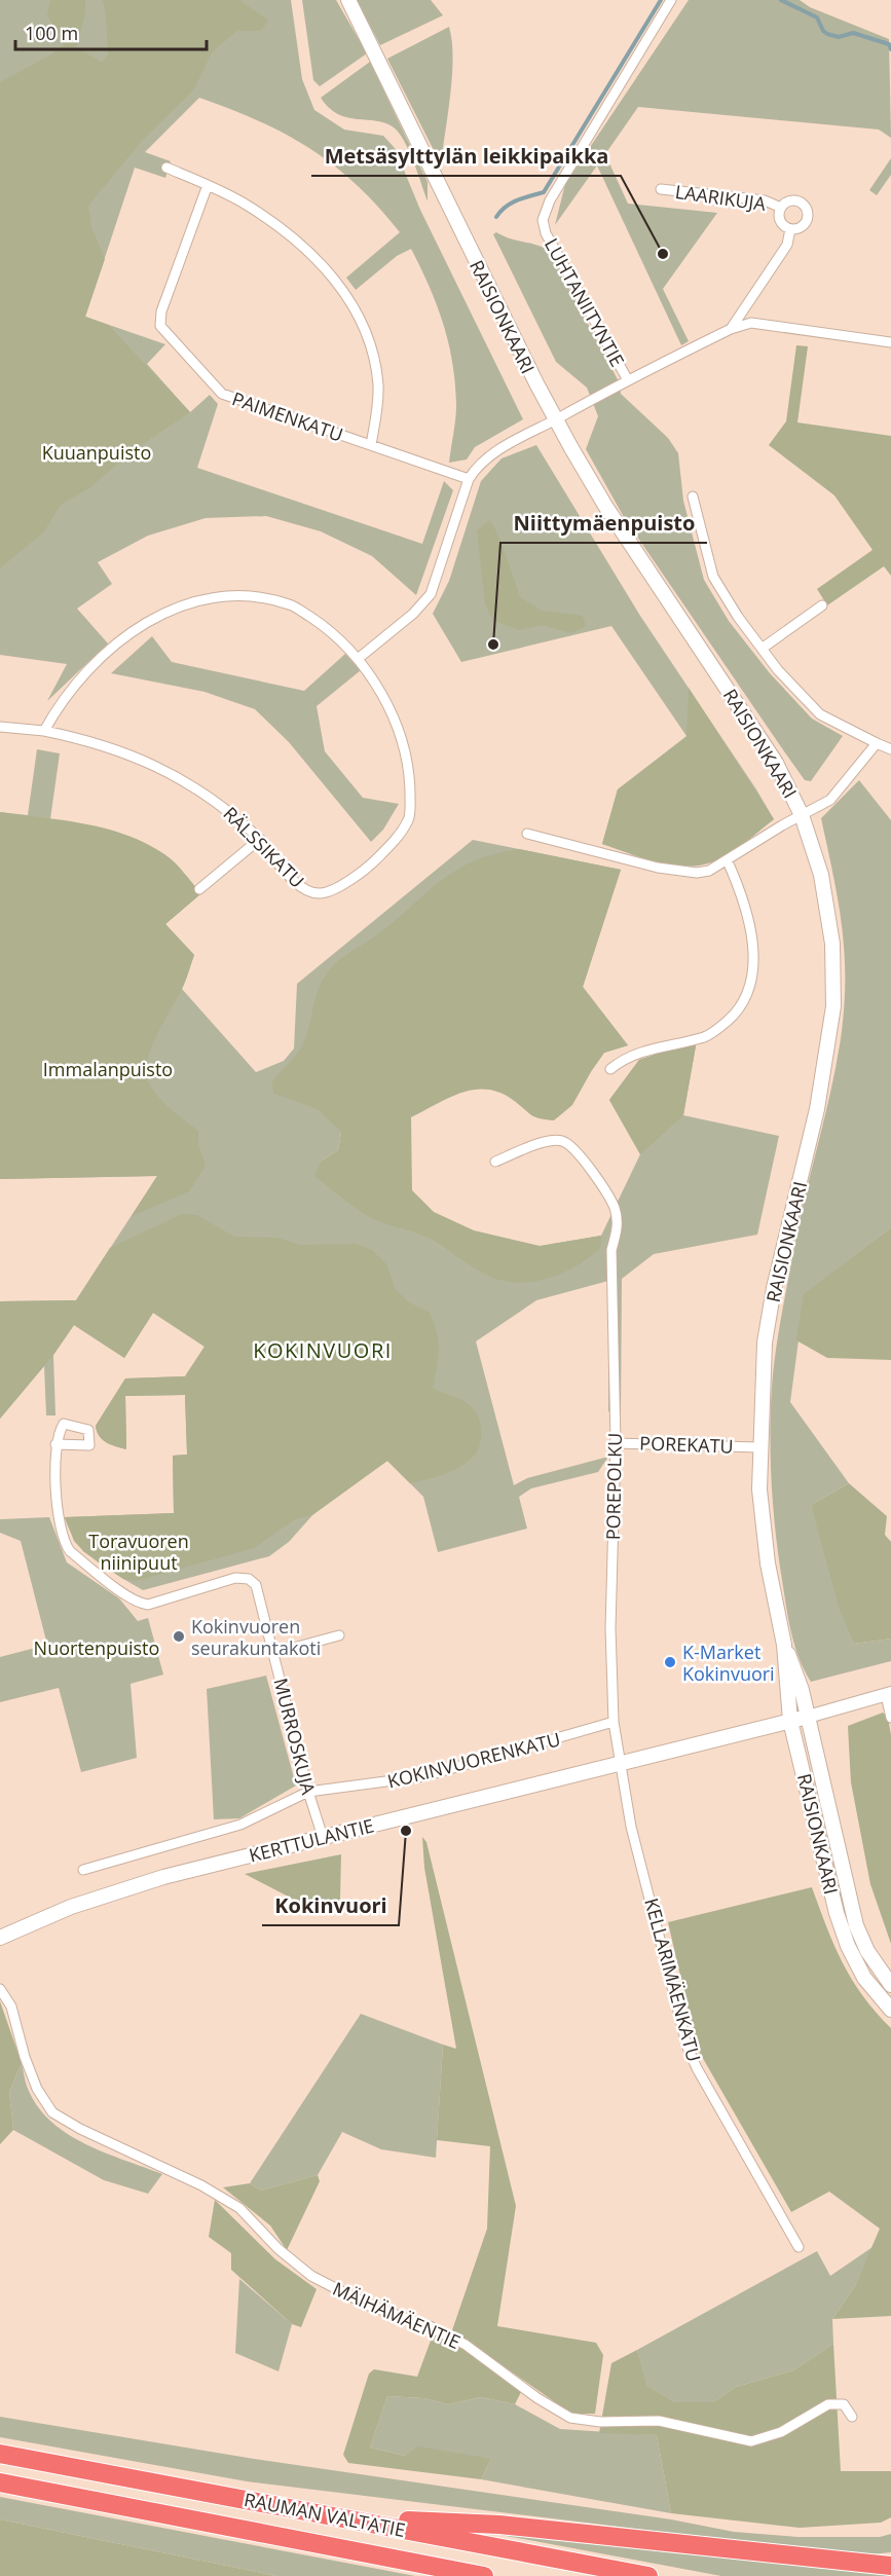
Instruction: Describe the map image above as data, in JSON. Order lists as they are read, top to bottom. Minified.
{"streets":{"highway":["RAUMAN VALTATIE"],"main road":["RAISIONKAARI","KERTTULANTIE"],"street":["LAARIKUJA","LUHTANIITYNTIE","PAIMENKATU","RÄLSSIKATU","POREKATU","POREPOLKU","MURROSKUJA","KOKINVUORENKATU","KELLARIMÄENKATU","MÄIHÄMÄENTIE"]},"crossings":[["RAISIONKAARI","POREKATU"],["RAISIONKAARI","KERTTULANTIE"],["POREKATU","POREPOLKU"],["POREPOLKU","KOKINVUORENKATU"],["MURROSKUJA","KOKINVUORENKATU"],["MURROSKUJA","KERTTULANTIE"],["KERTTULANTIE","KELLARIMÄENKATU"]],"districts":["KOKINVUORI"],"parks":["Kuuanpuisto","Immalanpuisto","Toravuoren niinipuut","Nuortenpuisto"],"places":["Metsäsylttylän leikkipaikka","Niittymäenpuisto","Kokinvuoren seurakuntakoti","K-Market Kokinvuori","Kokinvuori"],"scale_bar":"100 m"}
